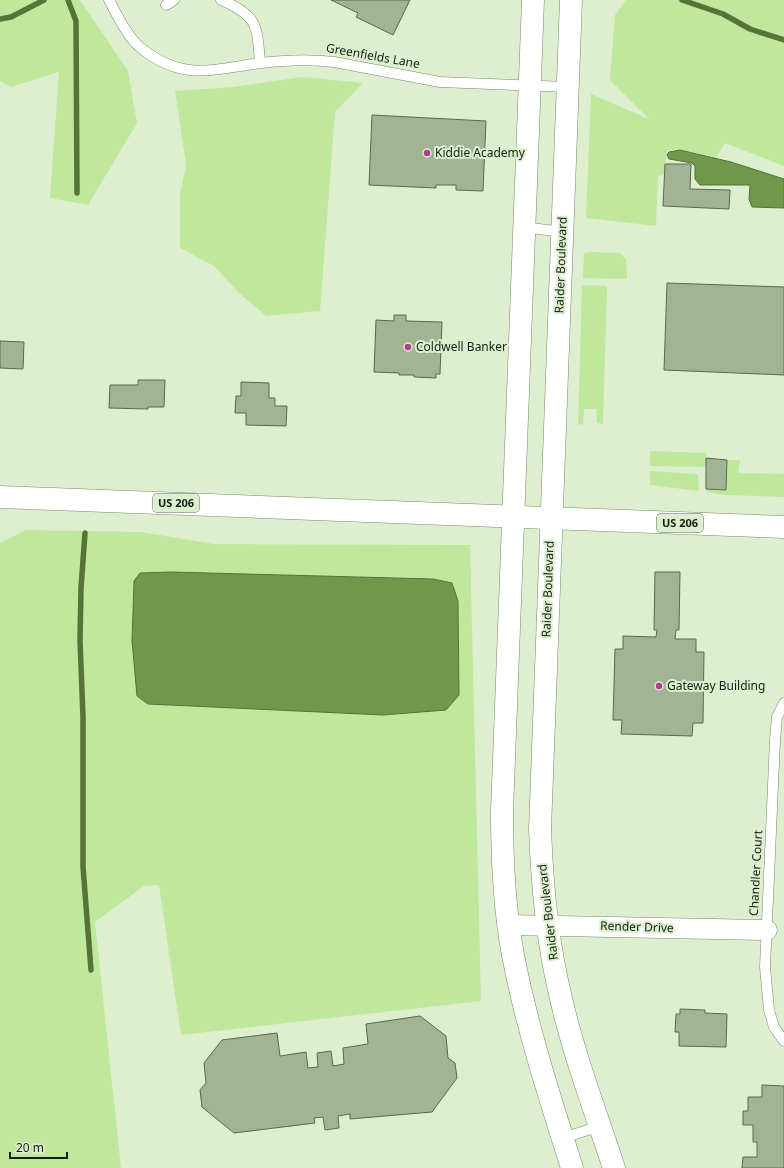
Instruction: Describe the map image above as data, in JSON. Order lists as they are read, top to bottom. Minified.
{"streets":{"street":["Raider Boulevard","US 206","Render Drive"],"lane":["Greenfields Lane","Chandler Court"]},"crossings":[["Greenfields Lane","Raider Boulevard"],["Raider Boulevard","US 206"],["Raider Boulevard","Render Drive"],["Chandler Court","Render Drive"]],"places":["Kiddie Academy","Coldwell Banker","Gateway Building"],"scale_bar":"20 m"}
